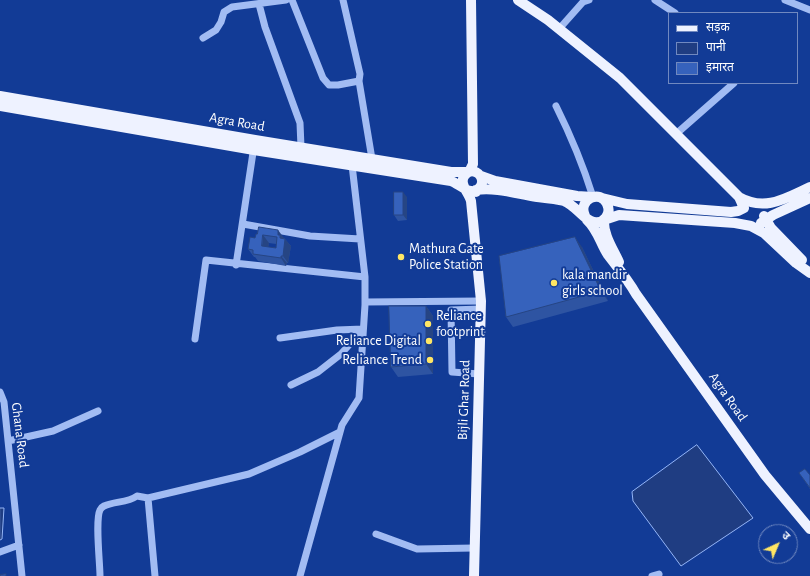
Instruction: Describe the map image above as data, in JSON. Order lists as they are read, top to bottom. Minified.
{"streets":{"main road":["Agra Road","Bijli Ghar Road"],"street":["Ghana Road"]},"crossings":[["Agra Road","Bijli Ghar Road"]],"places":["Mathura Gate Police Station","kala mandir girls school","Reliance footprint","Reliance Digital","Reliance Trend"],"legend":["सड़क","पानी","इमारत"],"north":"top right"}
